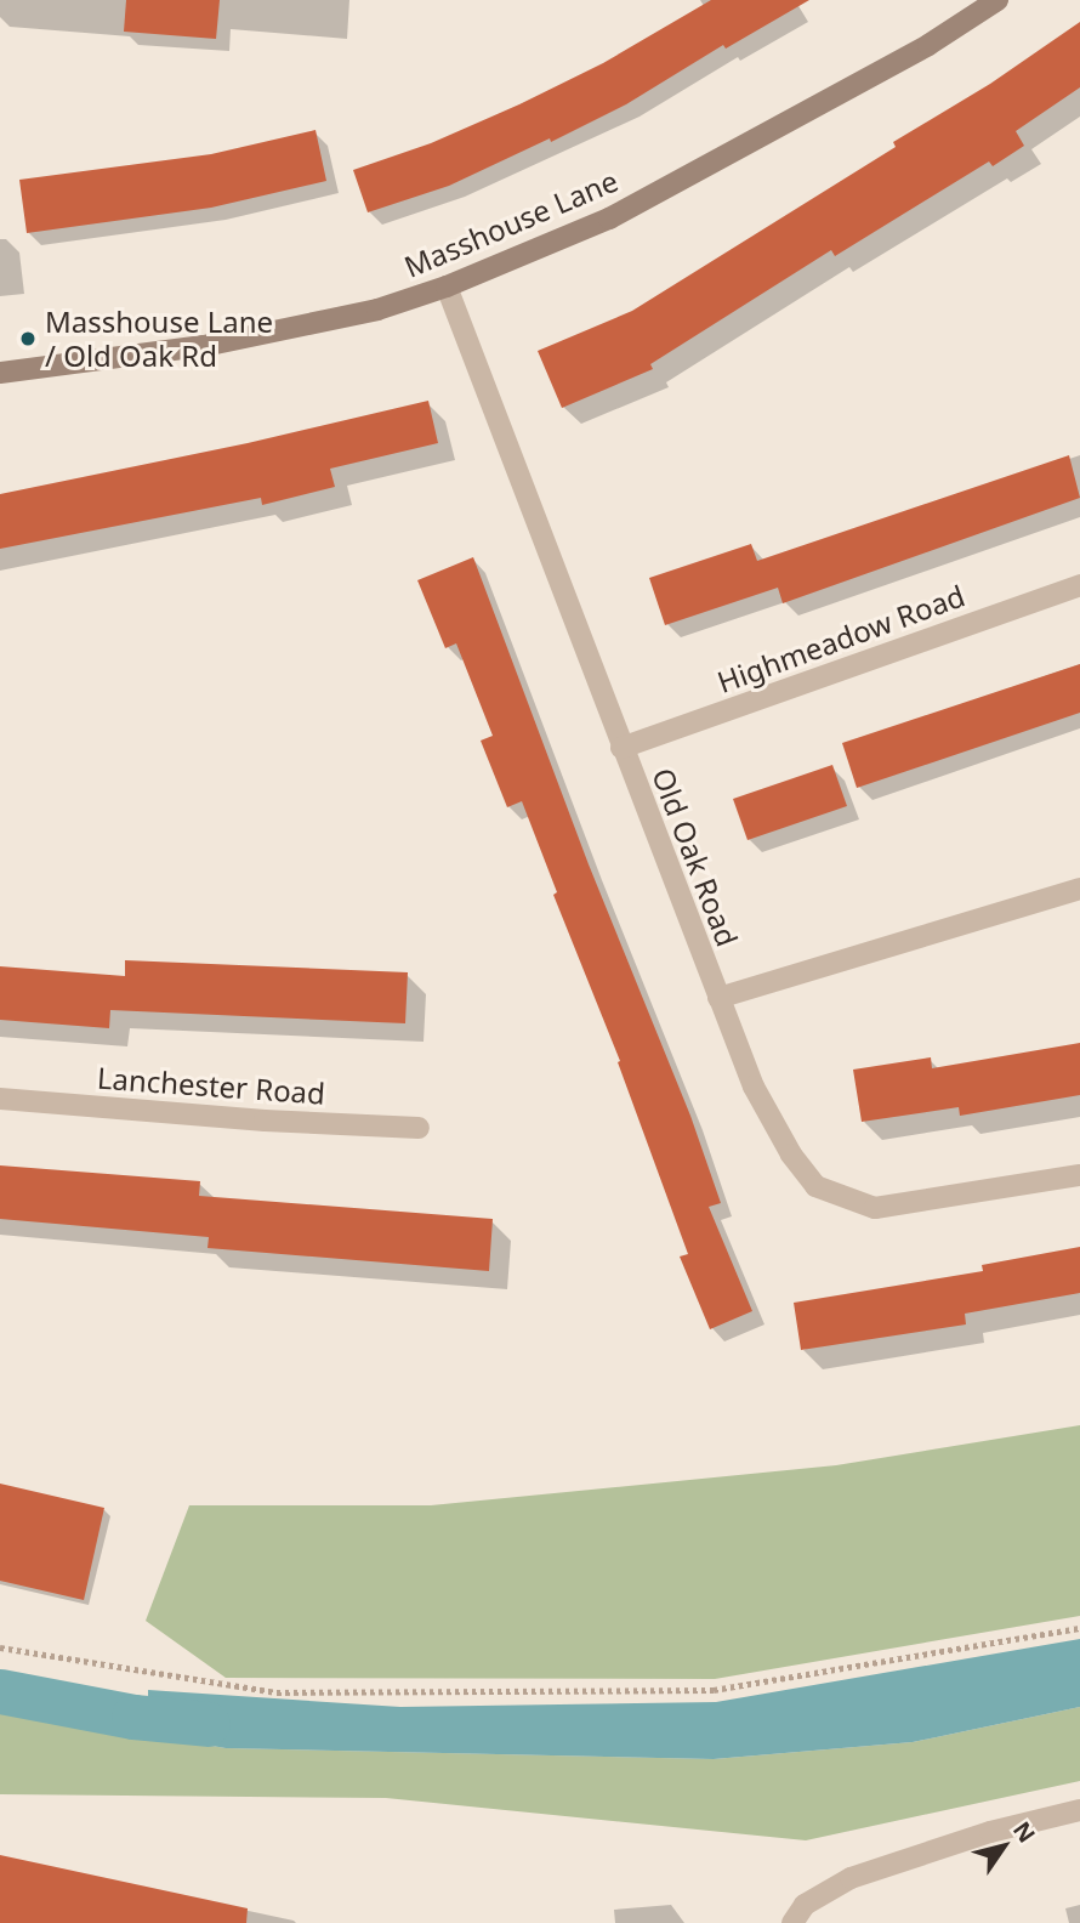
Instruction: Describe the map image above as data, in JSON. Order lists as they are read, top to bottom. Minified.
{"streets":{"street":["Masshouse Lane","Highmeadow Road","Old Oak Road","Lanchester Road"]},"crossings":[["Masshouse Lane","Old Oak Road"],["Highmeadow Road","Old Oak Road"]],"places":["Masshouse Lane / Old Oak Rd"],"north":"top right"}
